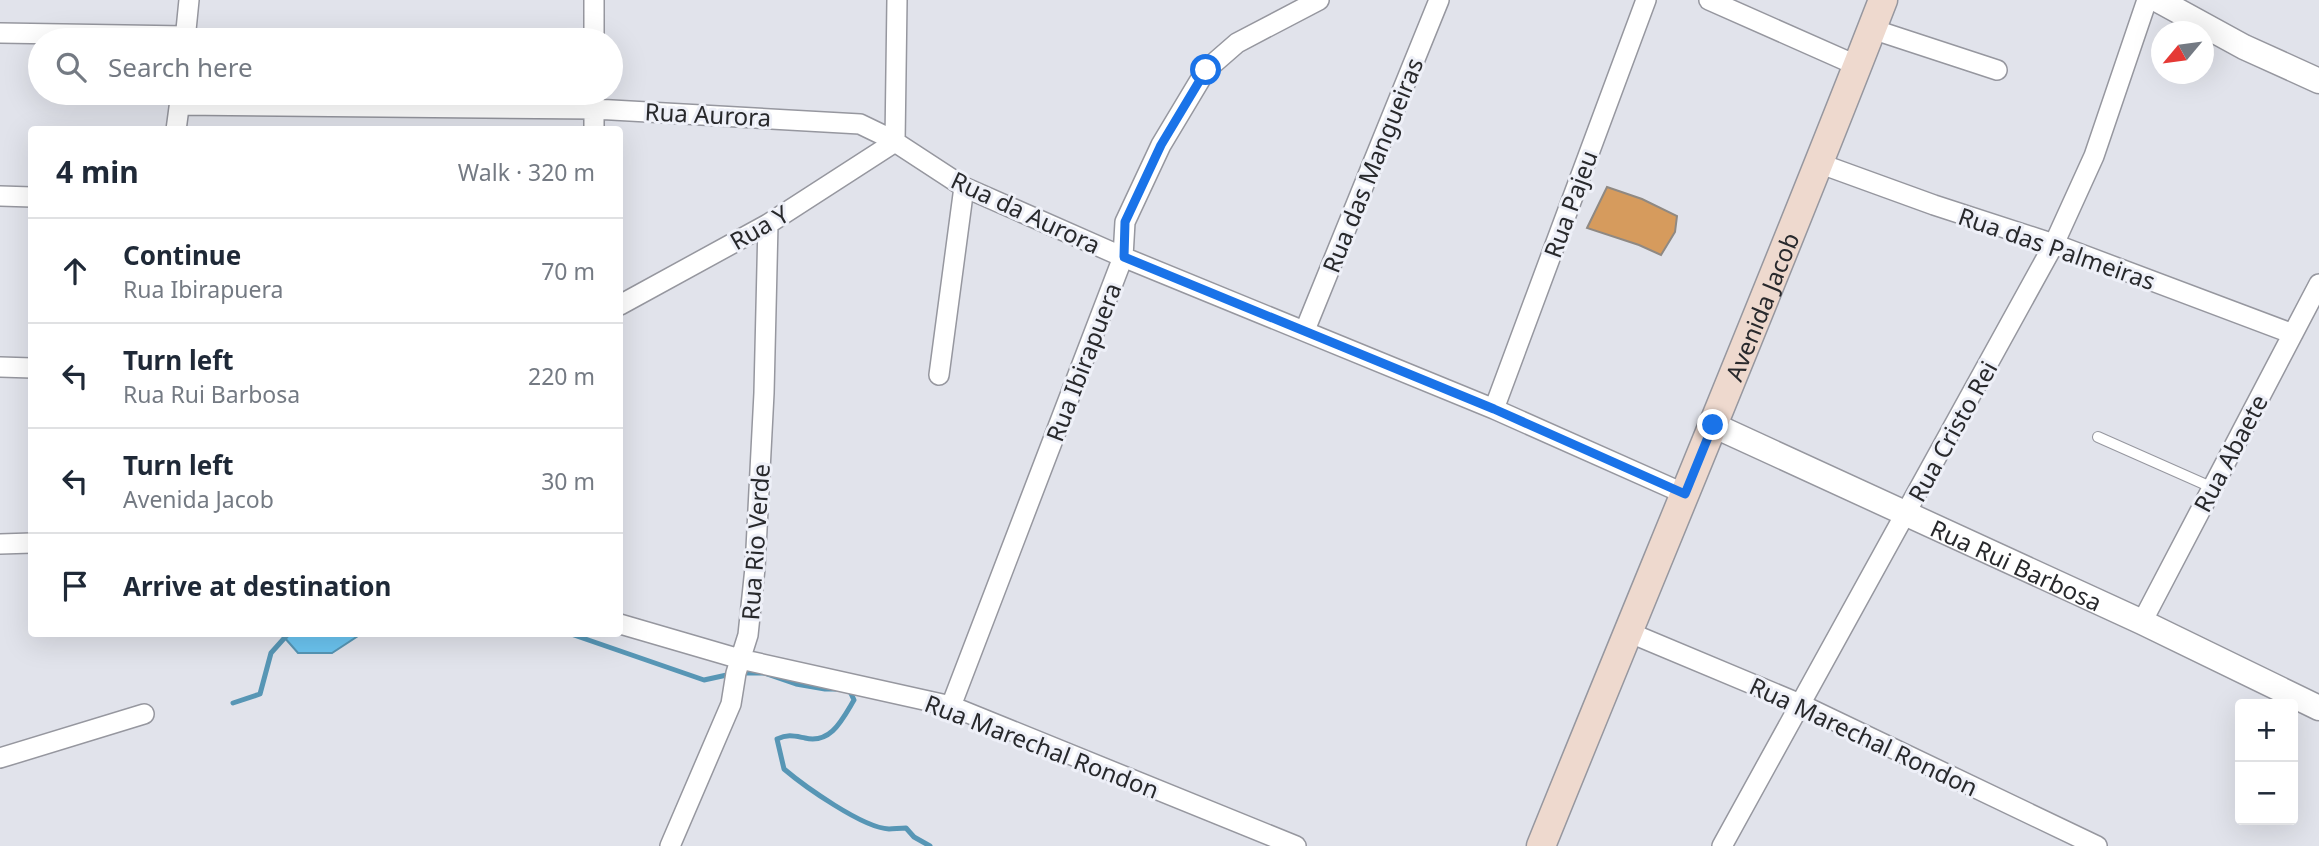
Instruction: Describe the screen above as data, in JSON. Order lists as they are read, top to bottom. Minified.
{"streets":{"main road":["Avenida Jacob"],"street":["Rua Aurora","Rua das Mangueiras","Rua Pajeu","Rua da Aurora","Rua Y","Rua das Palmeiras","Rua Ibirapuera","Rua Cristo Rei","Rua Abaete","Rua Rio Verde","Rua Rui Barbosa","Rua Marechal Rondon"]},"crossings":[["Rua Aurora","Rua da Aurora"],["Rua Aurora","Rua Y"],["Rua da Aurora","Rua Y"],["Rua da Aurora","Rua Ibirapuera"],["Rua Y","Rua Rio Verde"],["Rua das Palmeiras","Avenida Jacob"],["Rua das Palmeiras","Rua Cristo Rei"],["Rua das Palmeiras","Rua Abaete"],["Avenida Jacob","Rua Rui Barbosa"],["Avenida Jacob","Rua Marechal Rondon"],["Rua Ibirapuera","Rua Marechal Rondon"],["Rua Cristo Rei","Rua Rui Barbosa"],["Rua Cristo Rei","Rua Marechal Rondon"],["Rua Abaete","Rua Rui Barbosa"],["Rua Rio Verde","Rua Marechal Rondon"]],"north":"bottom left","page":{"search":"Search here","heading":["4 min","Walk · 320 m"],"list":[["Continue","Rua Ibirapuera","70 m"],["Turn left","Rua Rui Barbosa","220 m"],["Turn left","Avenida Jacob","30 m"],"Arrive at destination"],"map_buttons":["+","−"]}}
